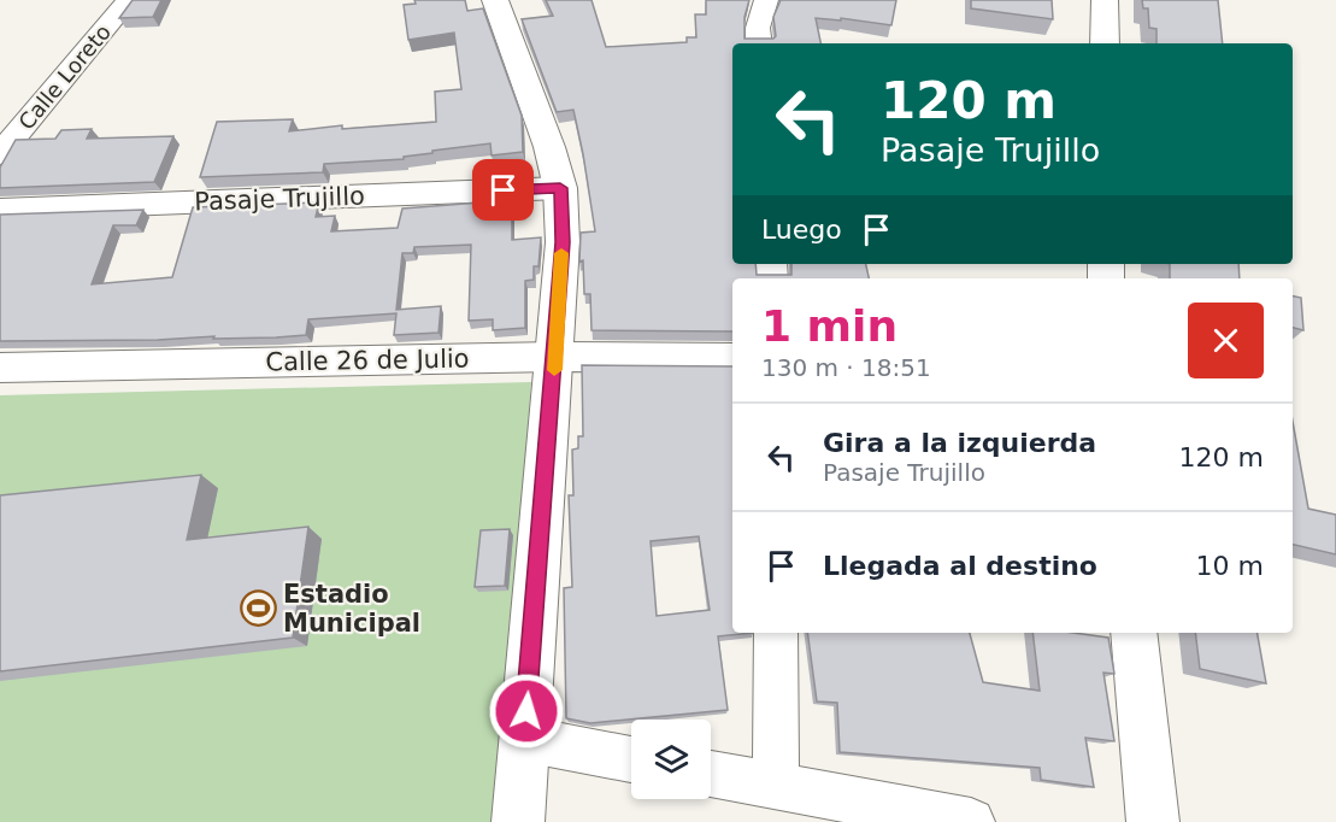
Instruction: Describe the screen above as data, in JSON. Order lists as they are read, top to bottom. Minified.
{"streets":{"street":["Calle Loreto","Pasaje Trujillo","Calle 26 de Julio"]},"places":{"sports":["Estadio Municipal"]},"page":{"turn":["120 m","Pasaje Trujillo"],"then":"Luego","heading":["1 min","130 m · 18:51"],"list":[{"name":"Gira a la izquierda","note":"Pasaje Trujillo","value":"120 m"},{"name":"Llegada al destino","value":"10 m"}]}}
